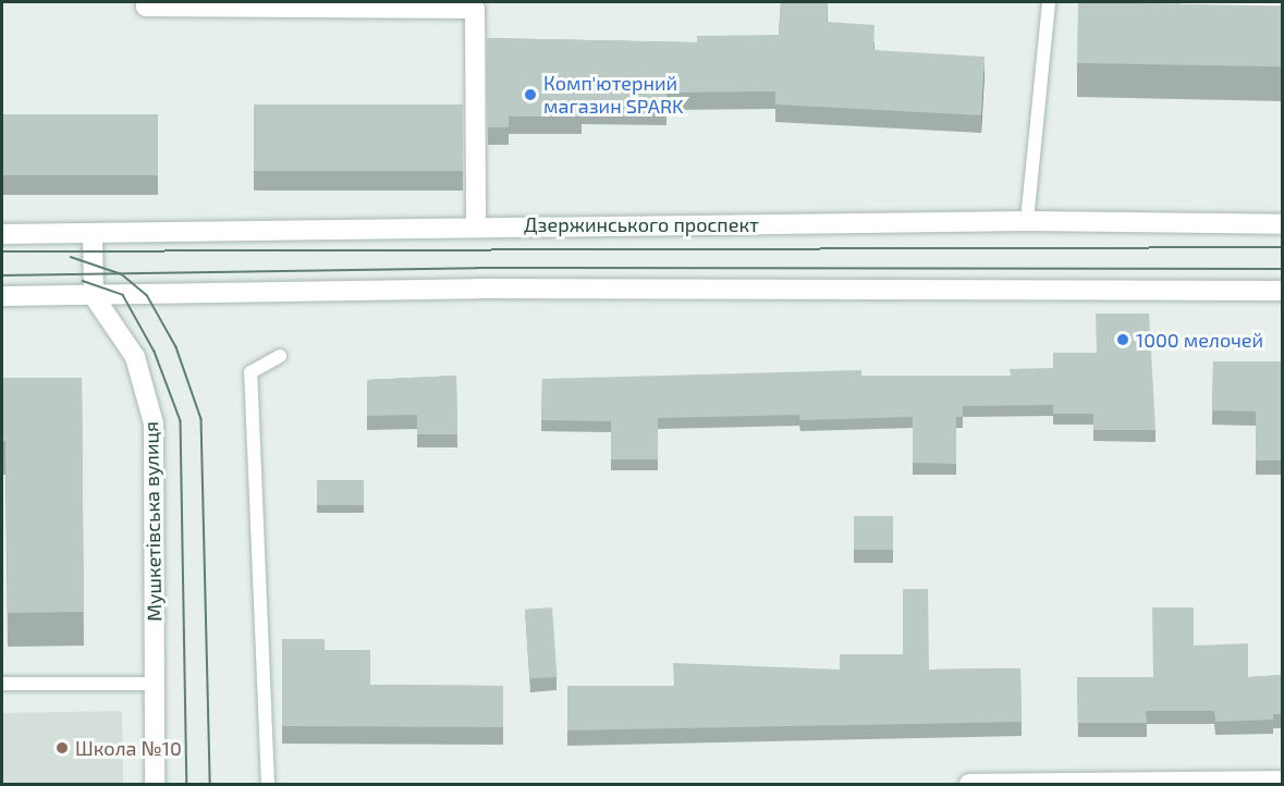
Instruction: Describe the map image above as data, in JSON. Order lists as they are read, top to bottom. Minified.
{"streets":{"street":["Дзержинського проспект","Мушкетівська вулиця"]},"places":["Комп'ютерний магазин SPARK","1000 мелочей","Школа №10"]}
